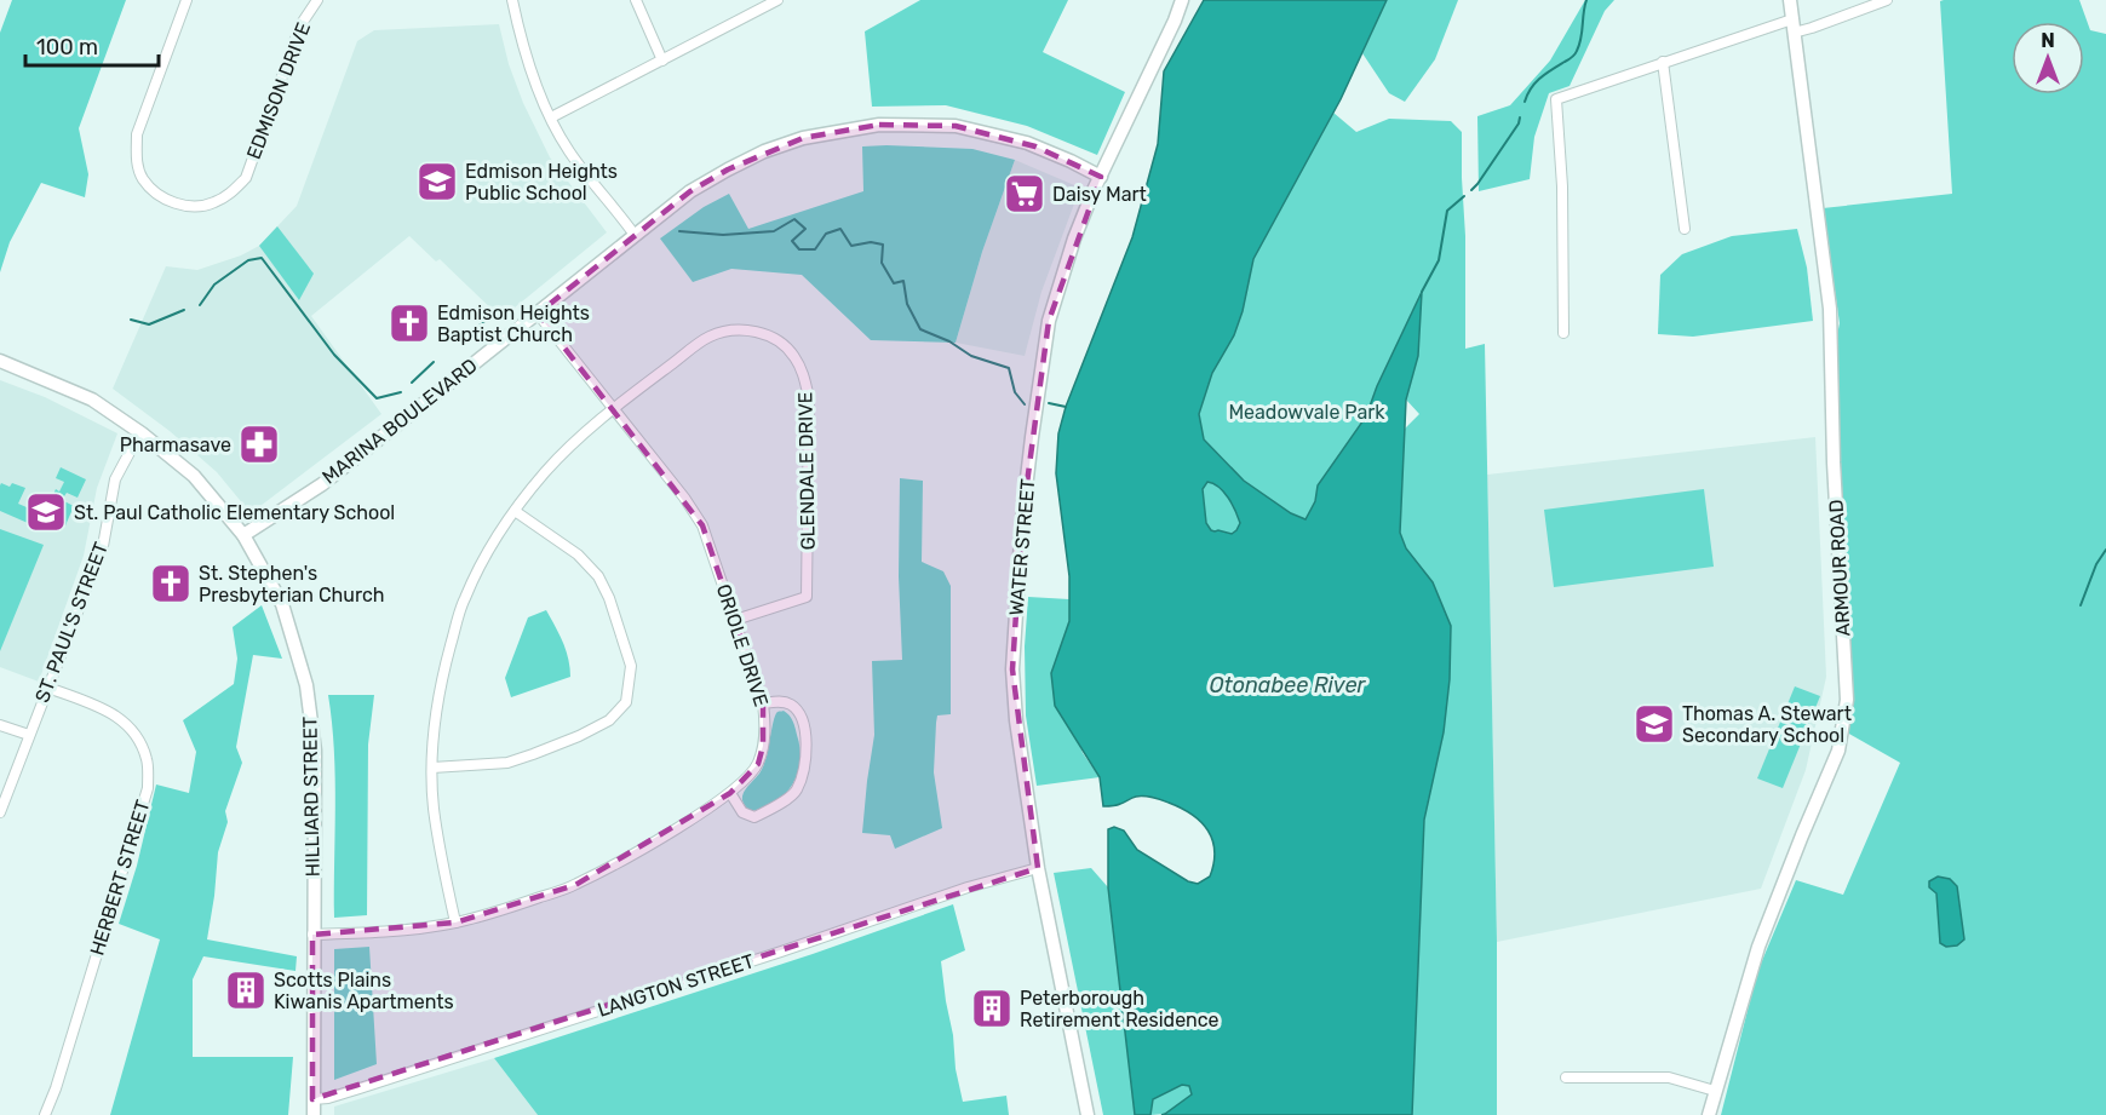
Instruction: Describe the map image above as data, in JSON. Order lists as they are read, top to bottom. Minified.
{"streets":{"main road":["MARINA BOULEVARD","WATER STREET","ARMOUR ROAD","HILLIARD STREET"],"street":["EDMISON DRIVE","GLENDALE DRIVE","ST. PAUL'S STREET","ORIOLE DRIVE","HERBERT STREET","LANGTON STREET"]},"crossings":[["MARINA BOULEVARD","WATER STREET"],["MARINA BOULEVARD","ORIOLE DRIVE"],["MARINA BOULEVARD","HILLIARD STREET"],["GLENDALE DRIVE","ORIOLE DRIVE"],["WATER STREET","LANGTON STREET"],["ST. PAUL'S STREET","HILLIARD STREET"],["ST. PAUL'S STREET","HERBERT STREET"],["ORIOLE DRIVE","HILLIARD STREET"],["HILLIARD STREET","LANGTON STREET"]],"water":["Otonabee River"],"parks":["Meadowvale Park"],"places":{"school or university":["Edmison Heights Public School","St. Paul Catholic Elementary School","Thomas A. Stewart Secondary School"],"supermarket":["Daisy Mart"],"church":["Edmison Heights Baptist Church","St. Stephen's Presbyterian Church"],"pharmacy":["Pharmasave"],"building":["Scotts Plains Kiwanis Apartments","Peterborough Retirement Residence"]},"scale_bar":"100 m","north":"top"}
